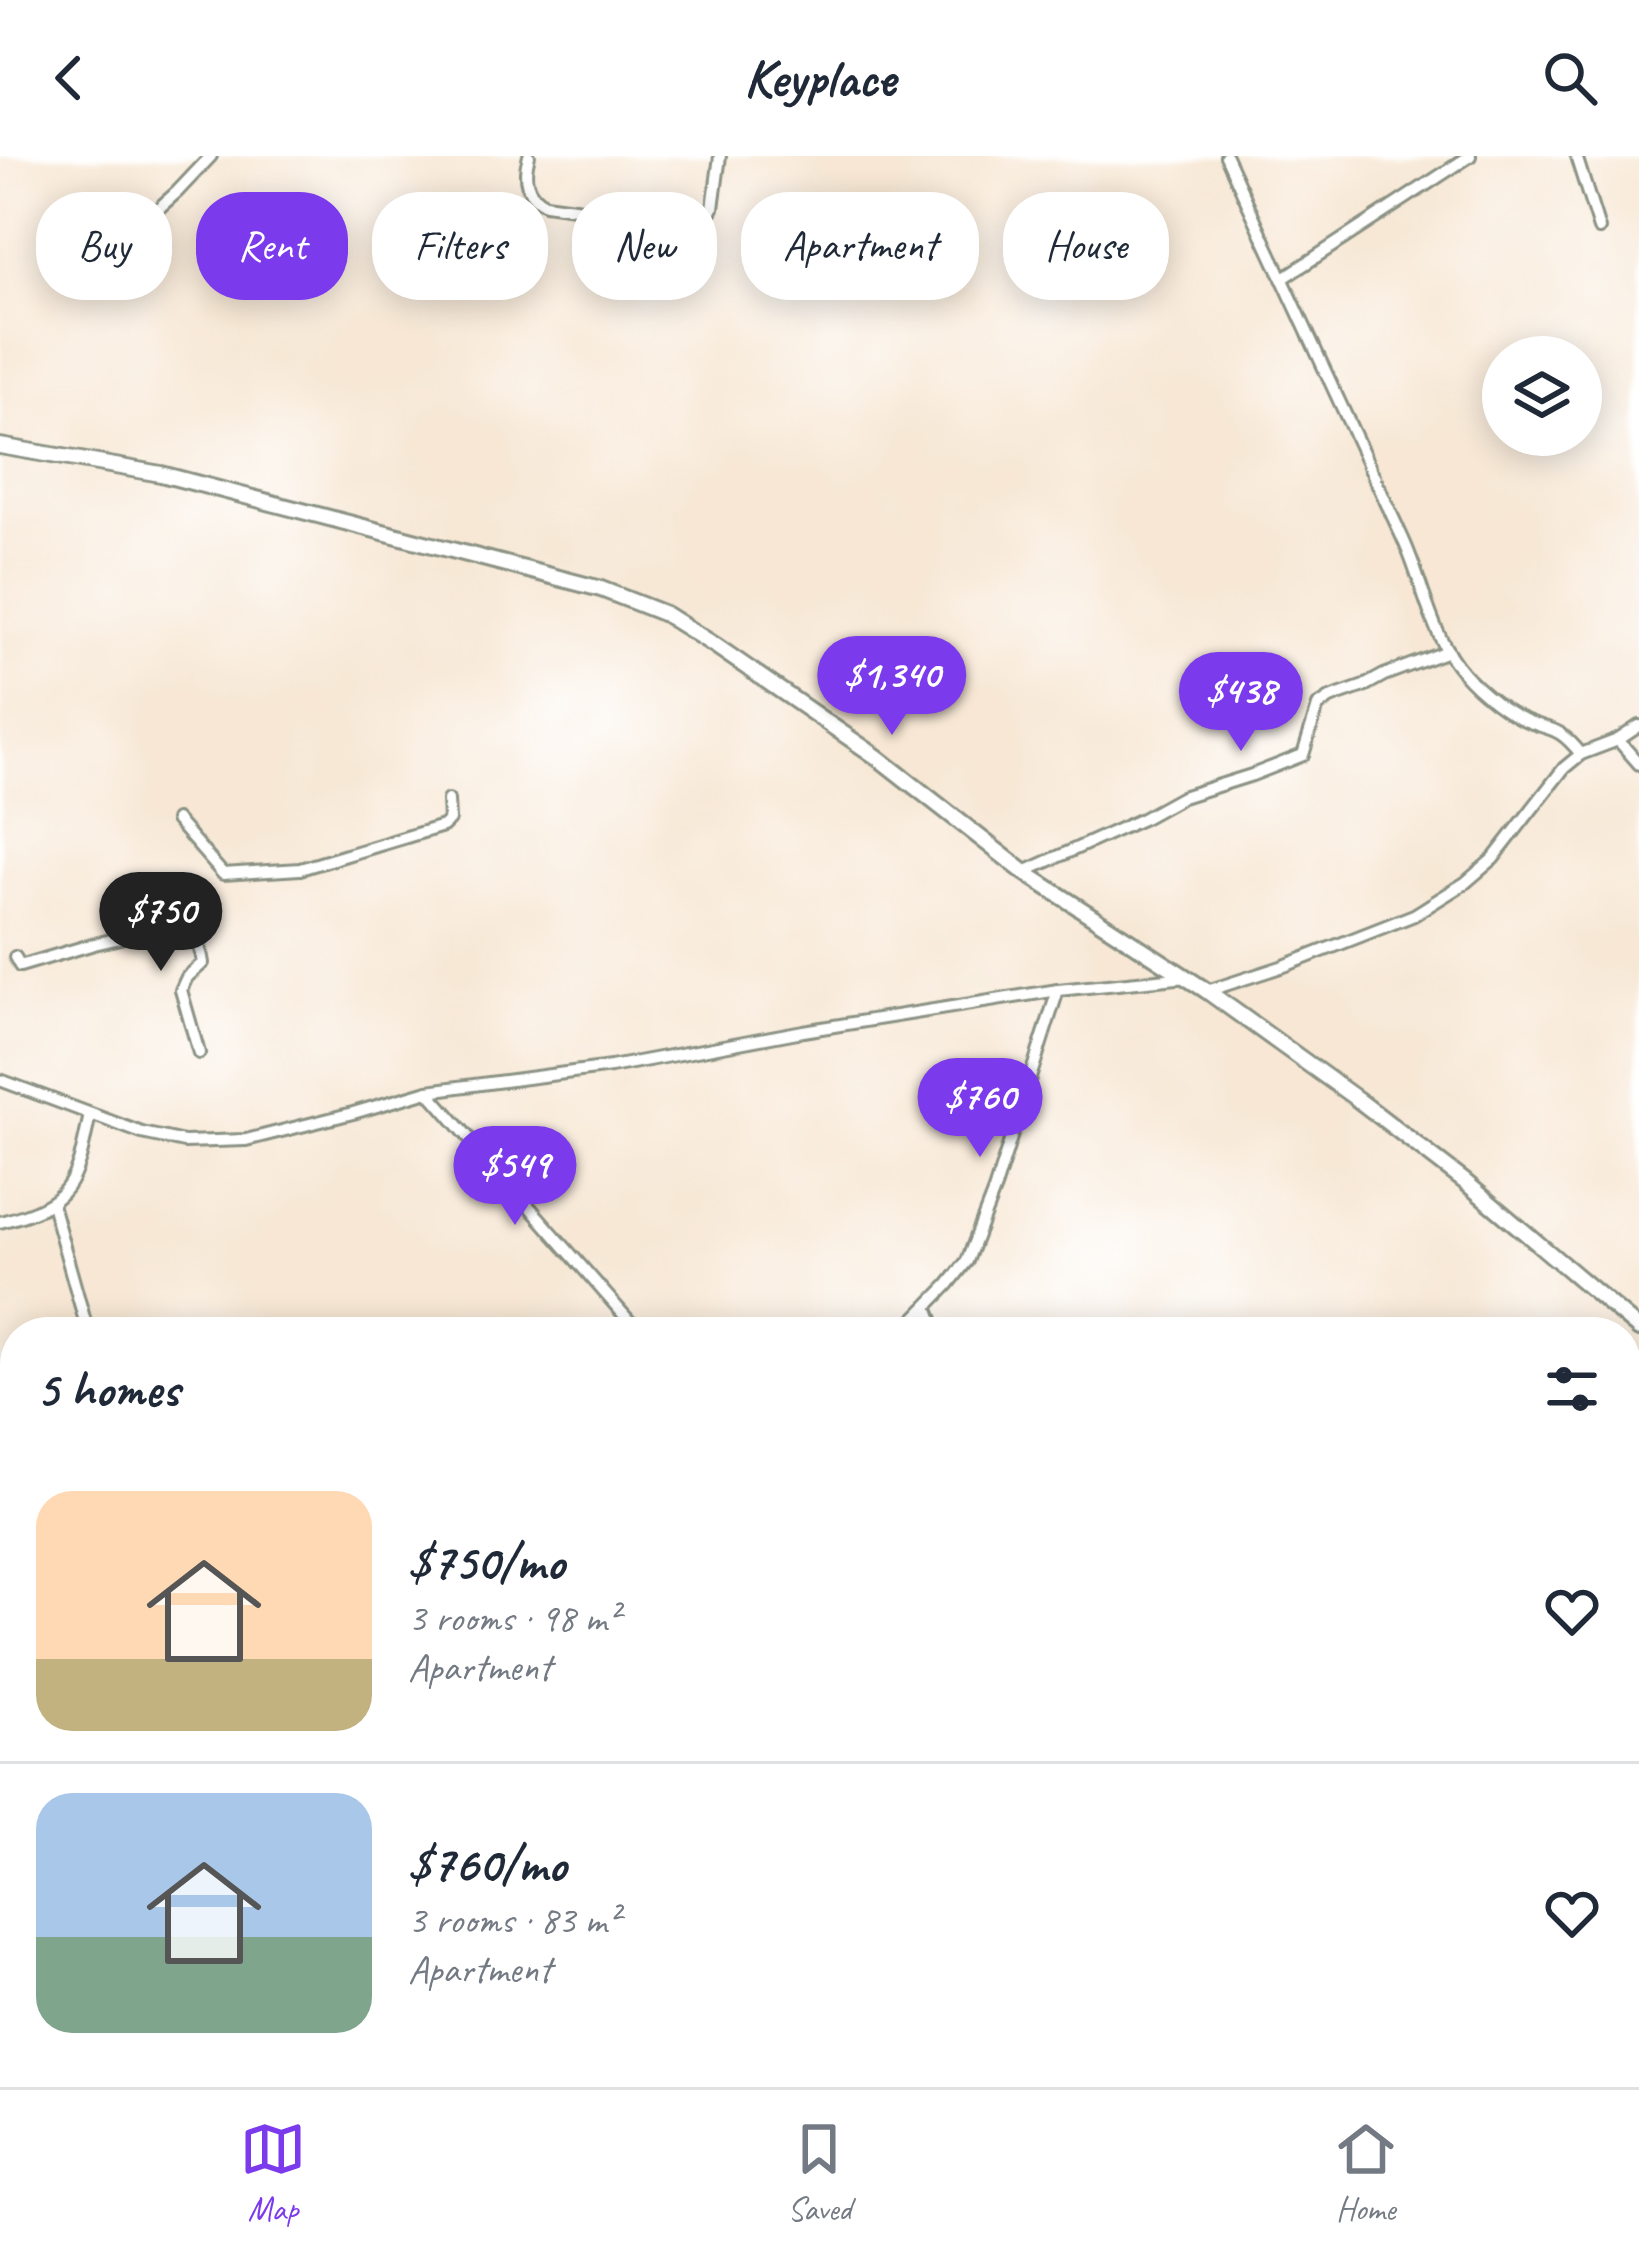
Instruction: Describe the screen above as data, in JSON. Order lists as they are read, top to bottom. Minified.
{"page":{"header":"Keyplace","chip":["Buy","Rent","Filters","New","Apartment","House"],"price":["$1,340","$438","$750","$760","$549"],"heading":"5 homes","list":[{"name":"$750/mo","note":"3 rooms · 98 m² · Apartment"},{"name":"$760/mo","note":"3 rooms · 83 m² · Apartment"}],"tabs":["Map","Saved","Home"]}}
